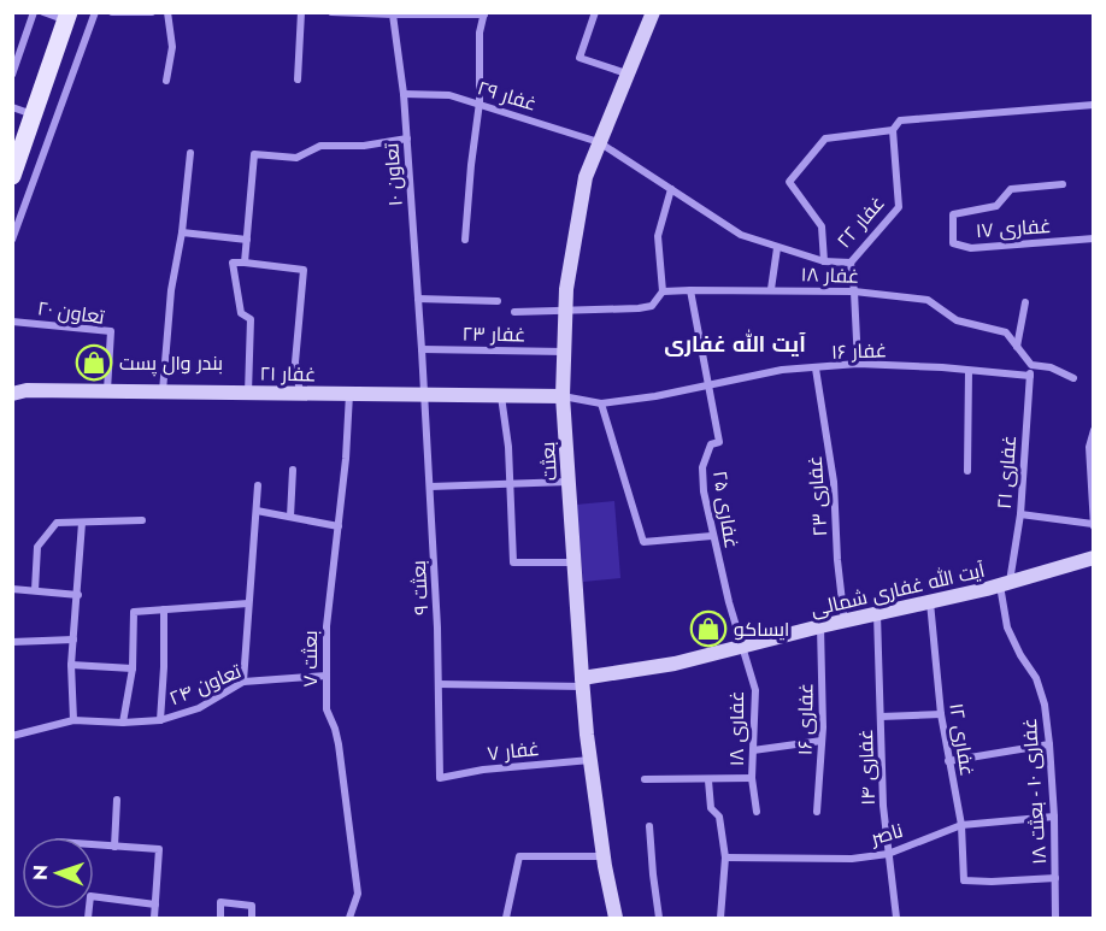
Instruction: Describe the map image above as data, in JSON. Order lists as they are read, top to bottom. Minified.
{"streets":{"street":["غفار ۲۹","تعاون ۱۰","غفار ۲۲","غفاری ۱۷","غفار ۱۸","تعاون ۲۰","غفار ۲۳","غفار ۱۶","غفار ۲۱","بعثت","غفاری ۲۱","غفاری ۲۳","غفاری ۲۵","بعثت ۹","آیت الله غفاری شمالی","بعثت ۷","تعاون ۲۴","غفاری ۱۶","غفاری ۱۸","غفاری ۱۲","غفار ۷","غفاری ۱۴","غفاری ۱۰ - بعثت ۱۸","ناصر"]},"crossings":[["غفار ۲۹","تعاون ۱۰"],["غفار ۲۹","غفار ۲۲"],["غفار ۲۹","بعثت"],["تعاون ۱۰","غفار ۲۳"],["تعاون ۱۰","غفار ۲۱"],["تعاون ۱۰","بعثت ۹"],["غفار ۲۲","بعثت"],["غفار ۱۸","بعثت"],["غفار ۱۸","غفاری ۲۱"],["تعاون ۲۰","غفار ۲۱"],["غفار ۲۳","بعثت"],["غفار ۱۶","غفار ۲۱"],["غفار ۱۶","بعثت"],["غفار ۱۶","غفاری ۲۱"],["غفار ۱۶","غفاری ۲۳"],["غفار ۱۶","غفاری ۲۵"],["غفار ۲۱","بعثت"],["غفار ۲۱","بعثت ۹"],["غفار ۲۱","بعثت ۷"],["بعثت","آیت الله غفاری شمالی"],["بعثت","غفار ۷"],["غفاری ۲۱","آیت الله غفاری شمالی"],["غفاری ۲۱","غفاری ۱۰ - بعثت ۱۸"],["غفاری ۲۳","آیت الله غفاری شمالی"],["غفاری ۲۵","آیت الله غفاری شمالی"],["غفاری ۲۵","غفاری ۱۸"],["بعثت ۹","غفار ۷"],["آیت الله غفاری شمالی","غفاری ۱۶"],["آیت الله غفاری شمالی","غفاری ۱۸"],["آیت الله غفاری شمالی","غفاری ۱۲"],["آیت الله غفاری شمالی","غفاری ۱۴"],["آیت الله غفاری شمالی","غفاری ۱۰ - بعثت ۱۸"],["بعثت ۷","تعاون ۲۴"],["غفاری ۱۲","غفاری ۱۰ - بعثت ۱۸"],["غفاری ۱۲","ناصر"],["غفاری ۱۴","ناصر"],["غفاری ۱۰ - بعثت ۱۸","ناصر"]],"districts":["آیت الله غفاری"],"places":{"shop":["بندر وال پست","ایساکو"]},"north":"left"}
